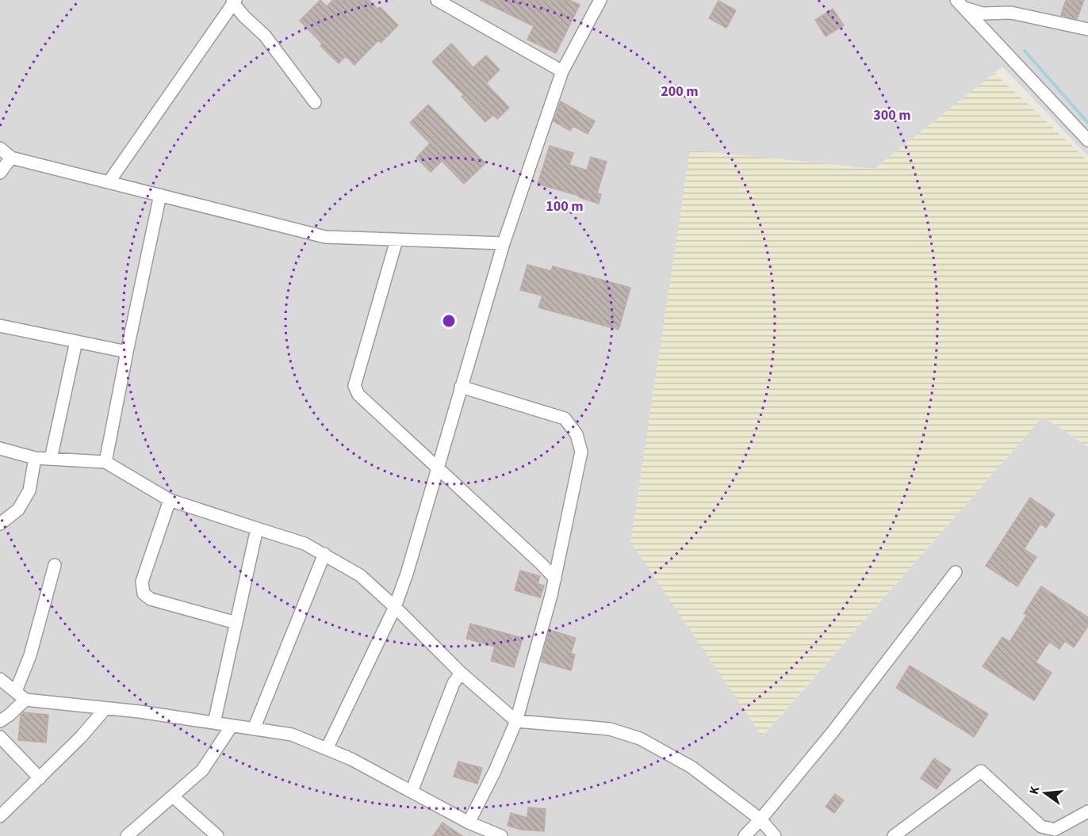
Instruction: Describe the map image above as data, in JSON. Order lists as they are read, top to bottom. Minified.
{"north":"left","rings":["200 m","300 m","100 m"]}
